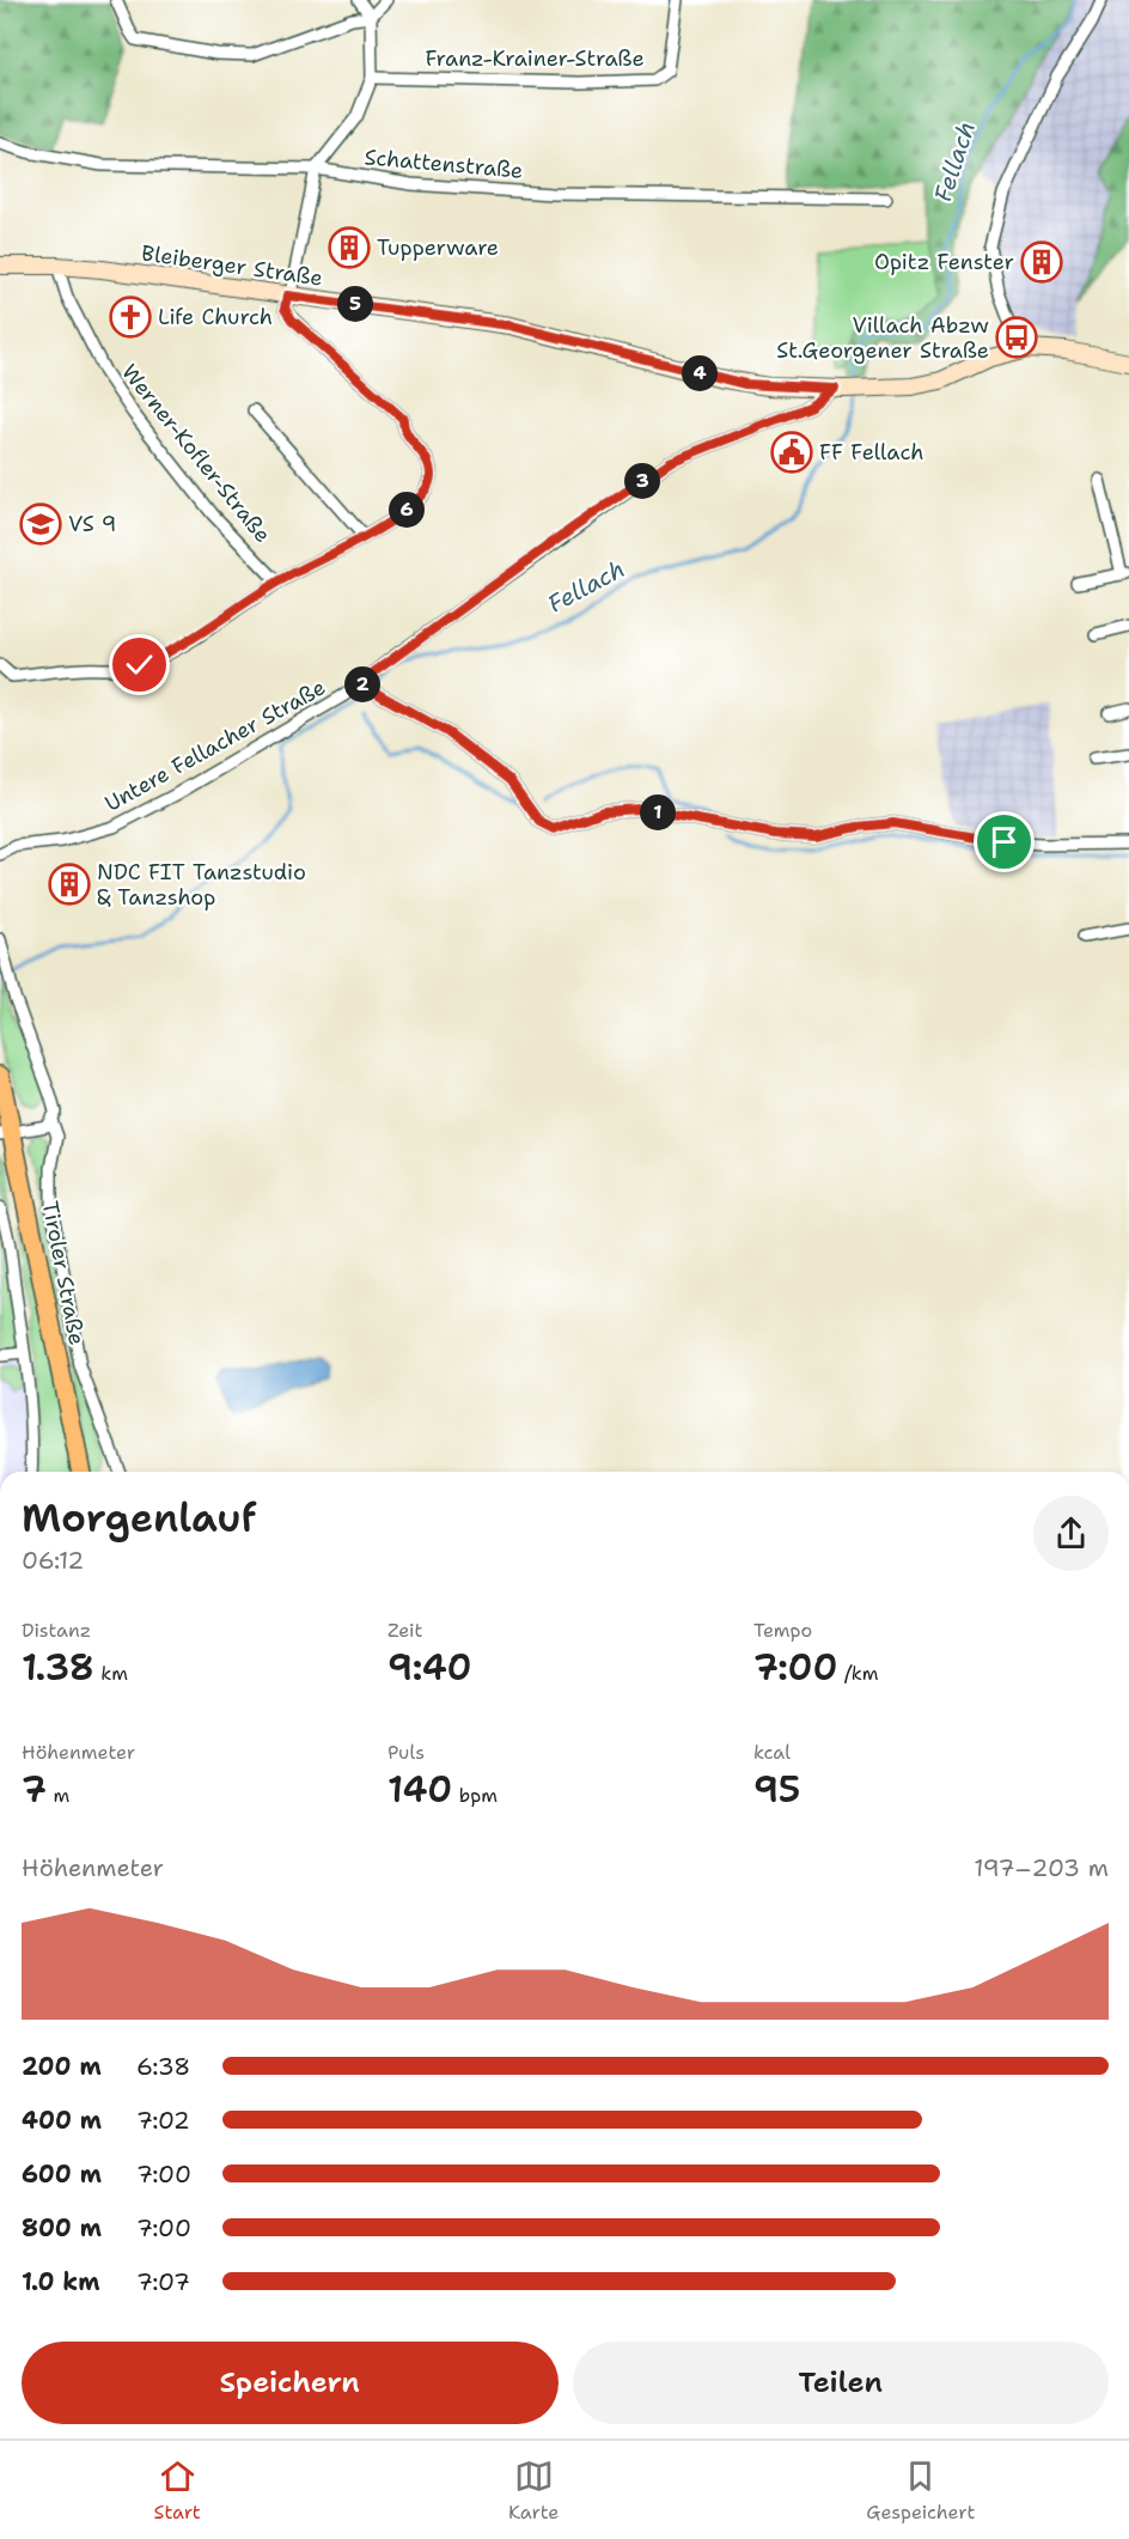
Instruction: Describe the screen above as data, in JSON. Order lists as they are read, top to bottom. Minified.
{"streets":{"main road":["Bleiberger Straße","Tiroler Straße"],"street":["Franz-Krainer-Straße","Schattenstraße","Werner-Kofler-Straße","Untere Fellacher Straße"]},"crossings":[["Bleiberger Straße","Werner-Kofler-Straße"],["Bleiberger Straße","Untere Fellacher Straße"]],"water":["Fellach"],"places":{"building":["Tupperware","Opitz Fenster","NDC FIT Tanzstudio & Tanzshop"],"church":["Life Church"],"bus stop":["Villach Abzw St.Georgener Straße"],"public building":["FF Fellach"],"school or university":["VS 9"]},"page":{"pins":["5","4","3","6","2","1"],"heading":["Morgenlauf","06:12"],"stats":[["Distanz","1.38 km"],["Zeit","9:40"],["Tempo","7:00 /km"],["Höhenmeter","7 m"],["Puls","140 bpm"],["kcal","95"]],"chart":["Höhenmeter","197–203 m"],"list":[{"name":"200 m","note":"6:38"},{"name":"400 m","note":"7:02"},{"name":"600 m","note":"7:00"},{"name":"800 m","note":"7:00"},{"name":"1.0 km","note":"7:07"}],"buttons":["Speichern","Teilen"],"tabs":["Start","Karte","Gespeichert"]}}
